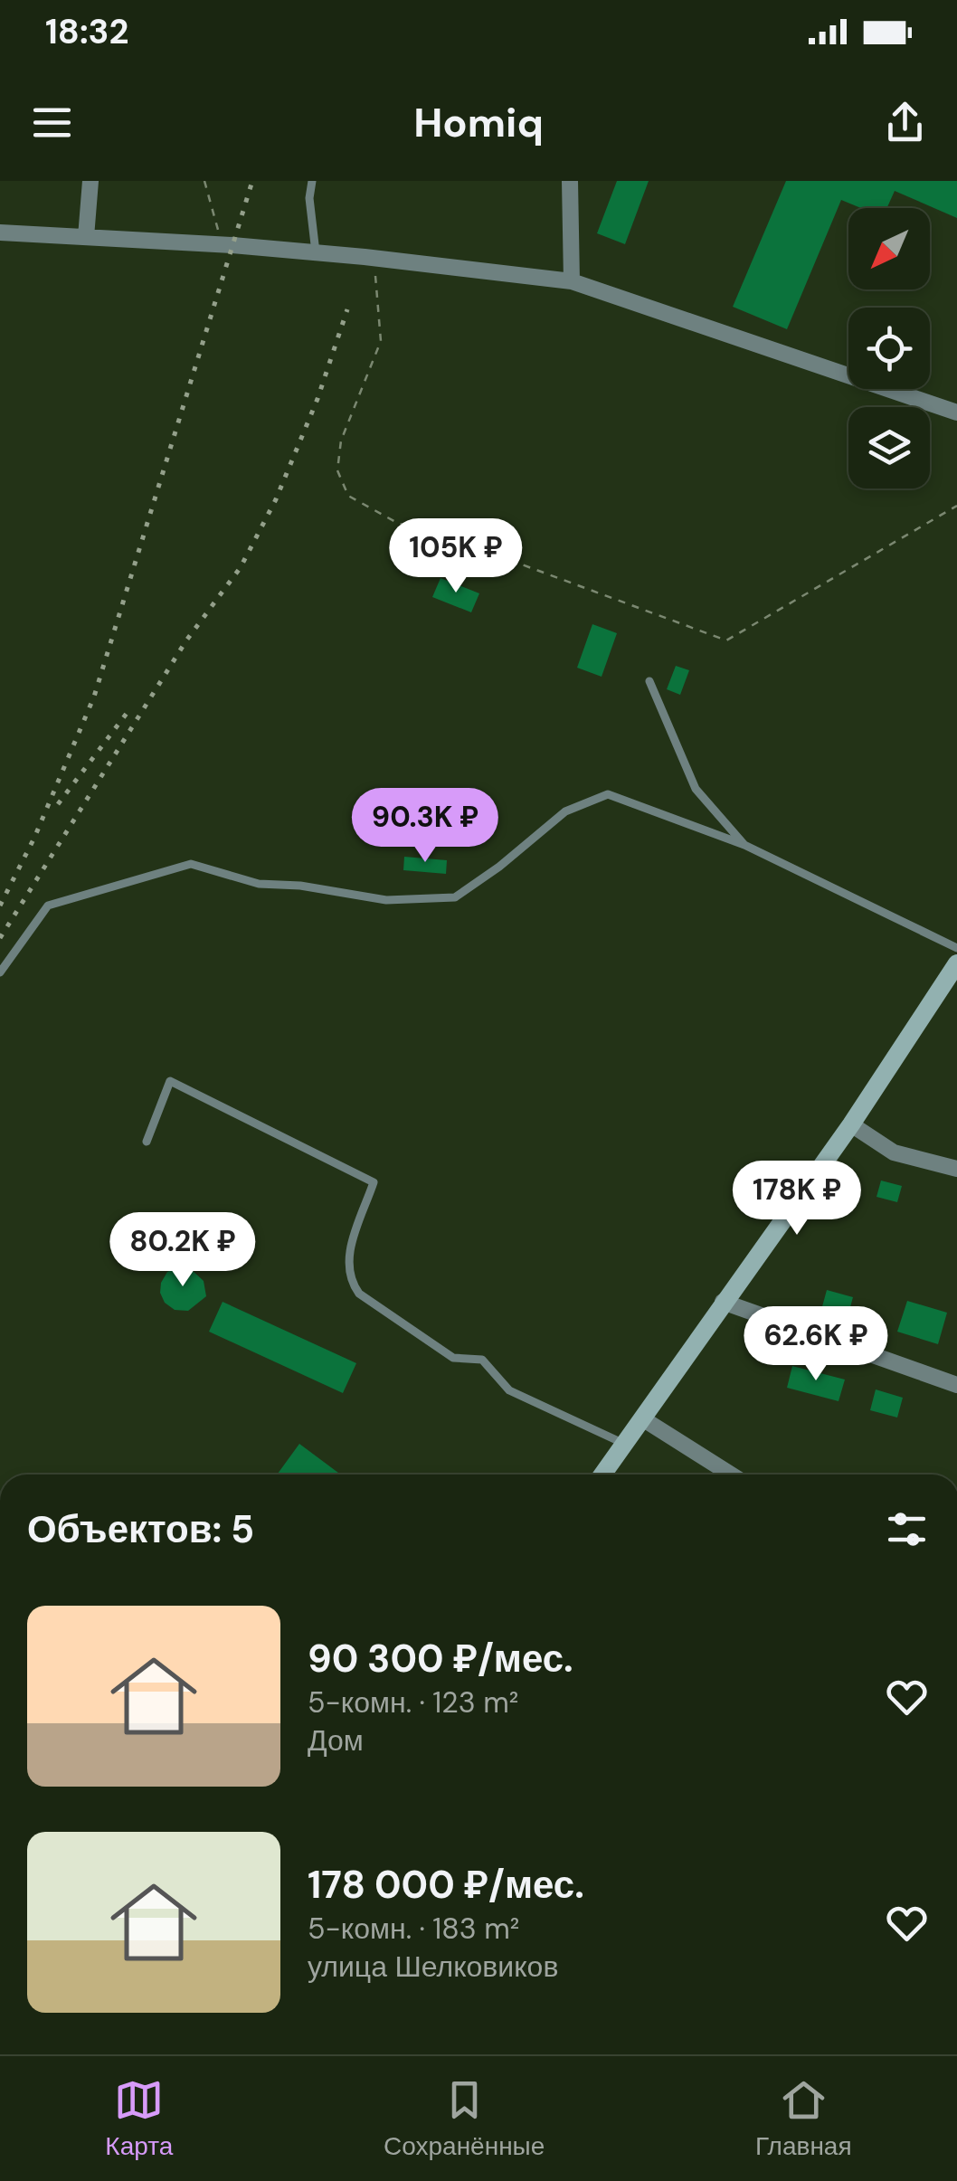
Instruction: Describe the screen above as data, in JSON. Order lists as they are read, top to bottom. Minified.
{"north":"bottom left","page":{"status":"18:32","header":"Homiq","price":["105K ₽","90.3K ₽","178K ₽","80.2K ₽","62.6K ₽"],"heading":"Объектов: 5","list":[{"name":"90 300 ₽/мес.","note":"5-комн. · 123 m² · Дом"},{"name":"178 000 ₽/мес.","note":"5-комн. · 183 m² · улица Шелковиков"}],"tabs":["Карта","Сохранённые","Главная"]}}
